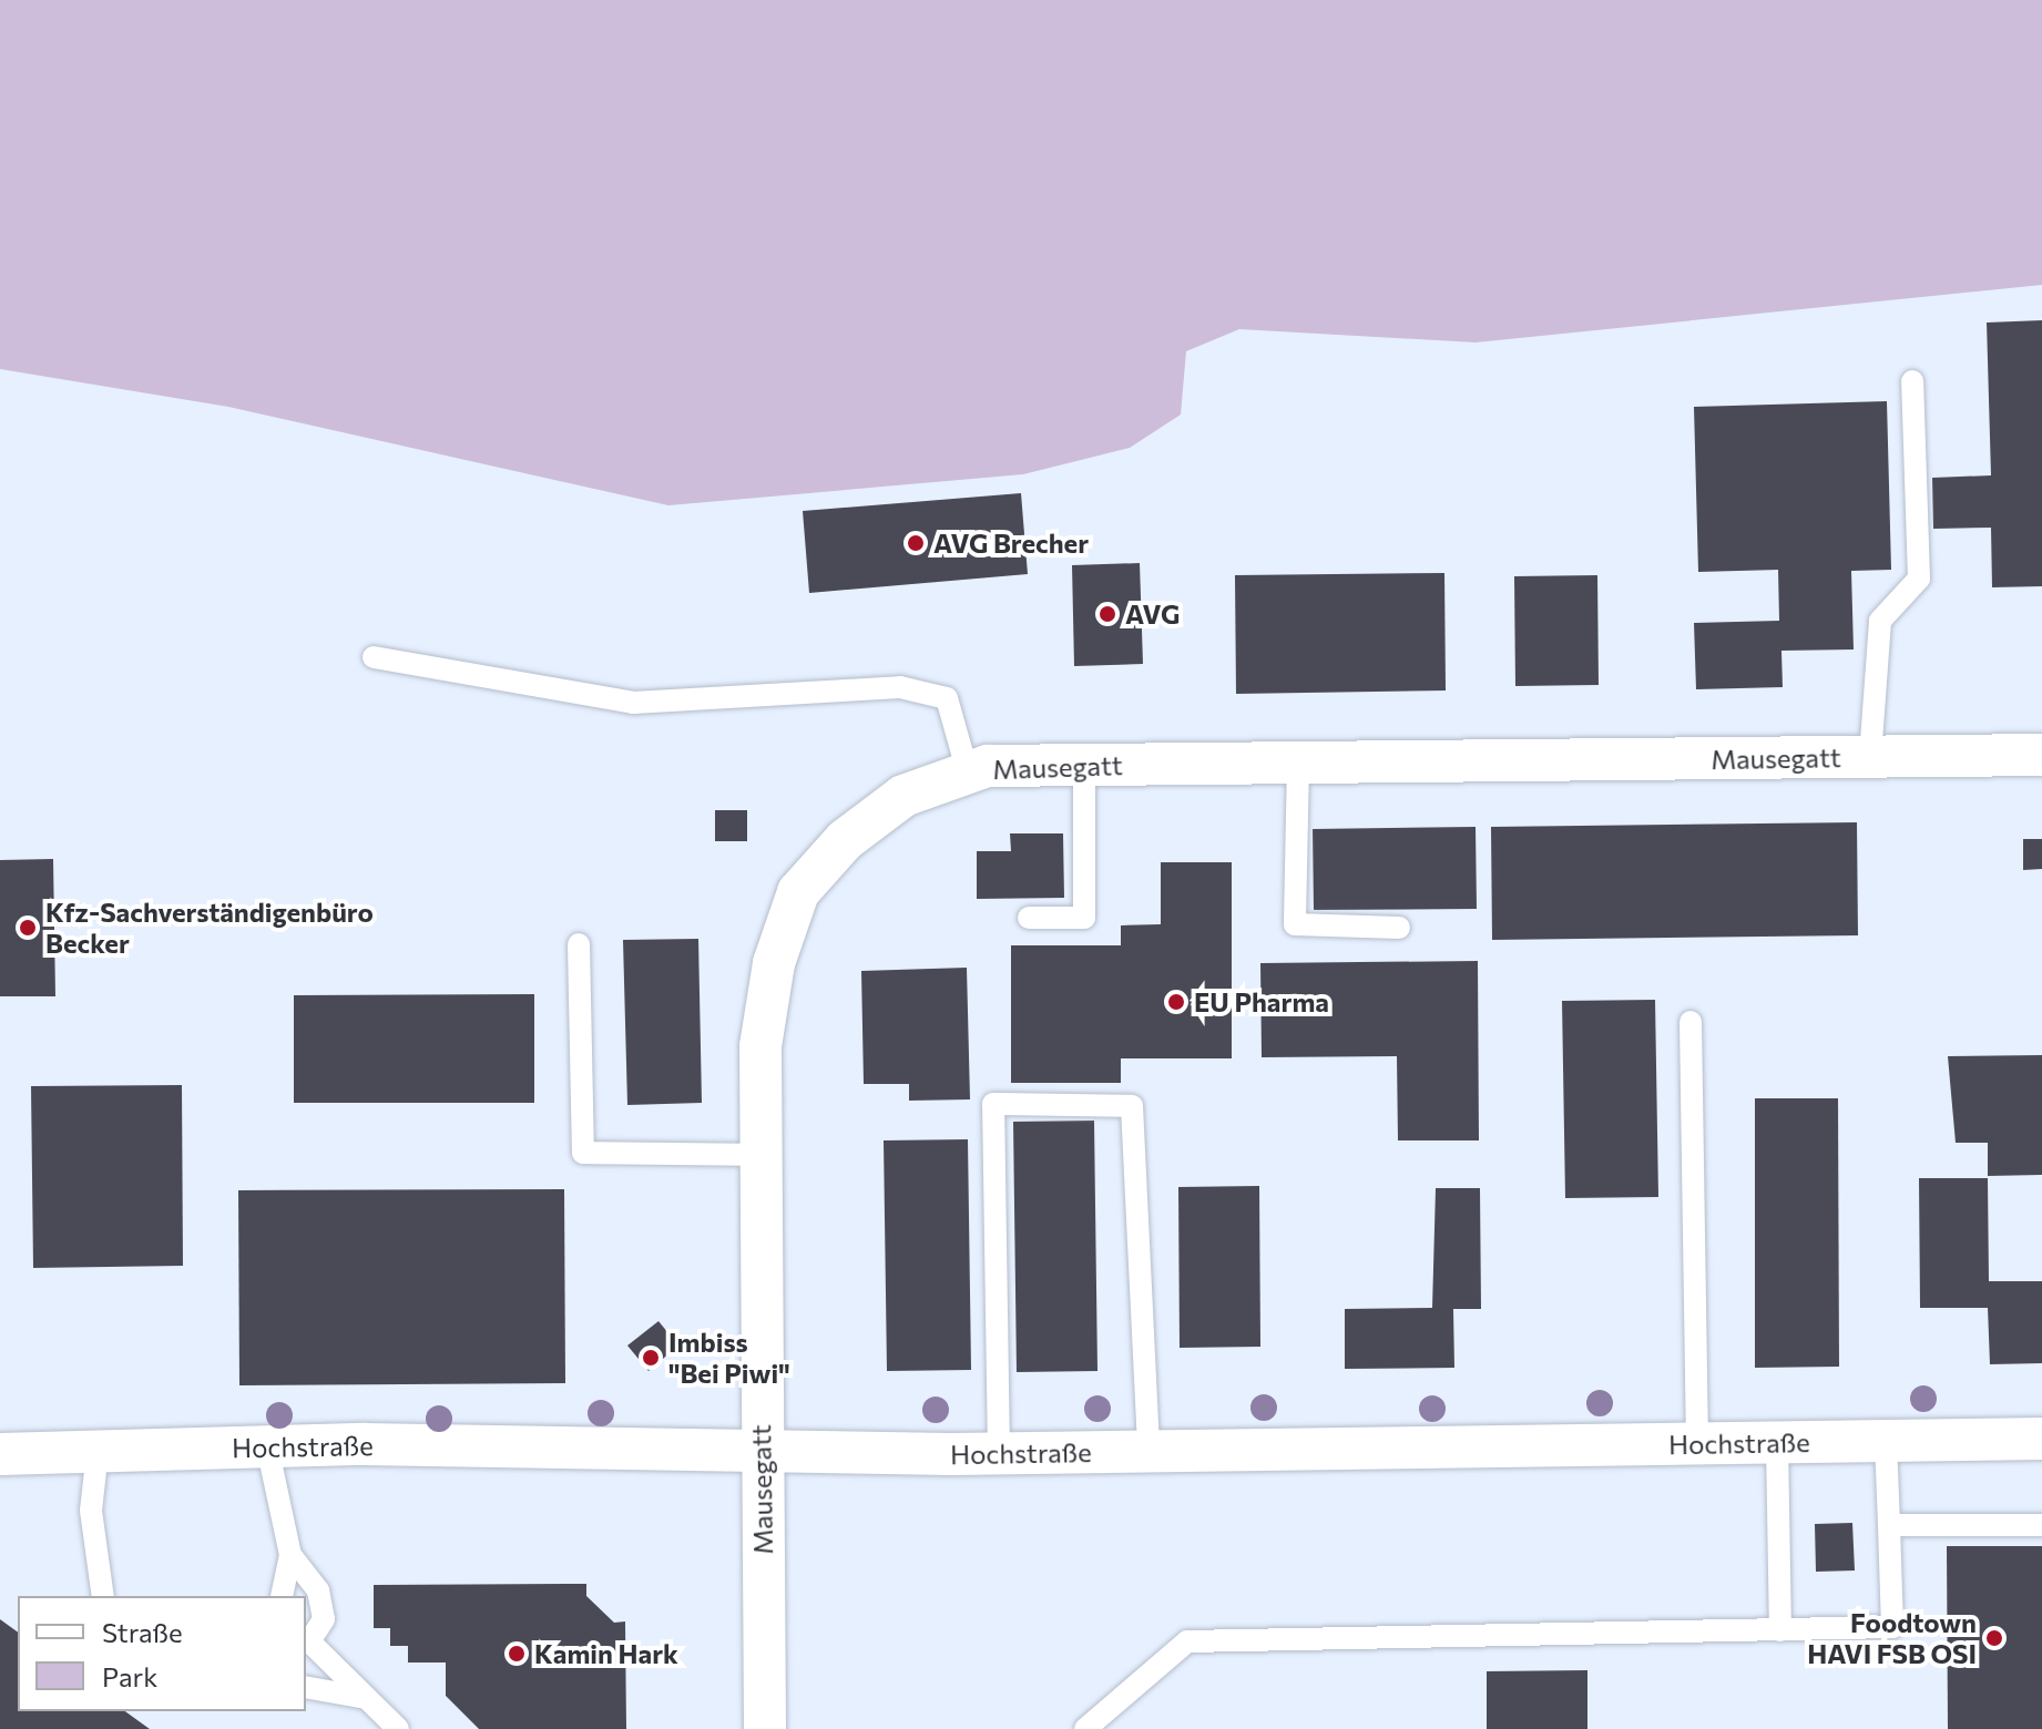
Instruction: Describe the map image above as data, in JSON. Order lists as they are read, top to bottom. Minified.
{"streets":{"street":["Mausegatt","Hochstraße"]},"crossings":[["Mausegatt","Hochstraße"]],"places":["AVG Brecher","AVG","Kfz-Sachverständigenbüro Becker","EU Pharma","Imbiss \"Bei Piwi\"","Foodtown HAVI FSB OSI","Kamin Hark"],"legend":["Straße","Park"]}
